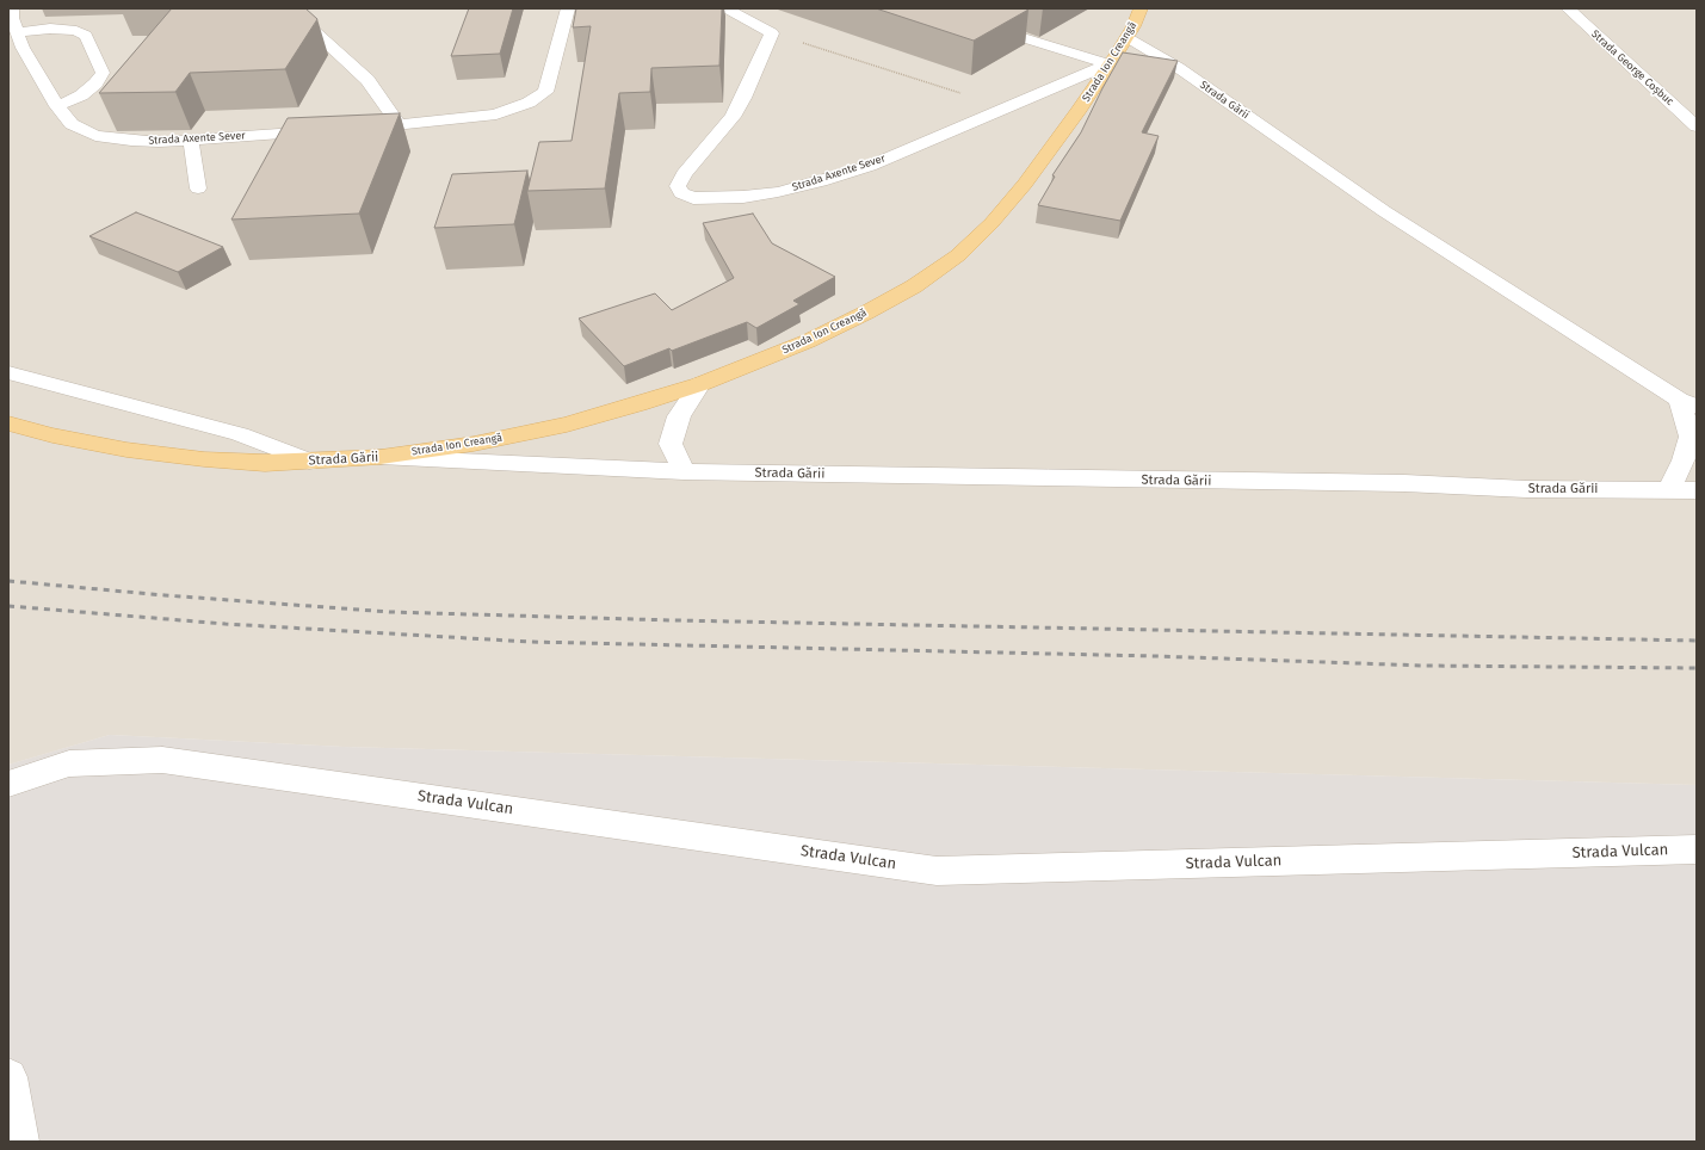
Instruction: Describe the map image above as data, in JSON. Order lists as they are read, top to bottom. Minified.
{"streets":{"main road":["Strada Ion Creangă","Strada Gării"],"street":["Strada George Coșbuc","Strada Axente Sever","Strada Vulcan"]},"crossings":[["Strada Ion Creangă","Strada Gării"],["Strada Ion Creangă","Strada Axente Sever"]]}
